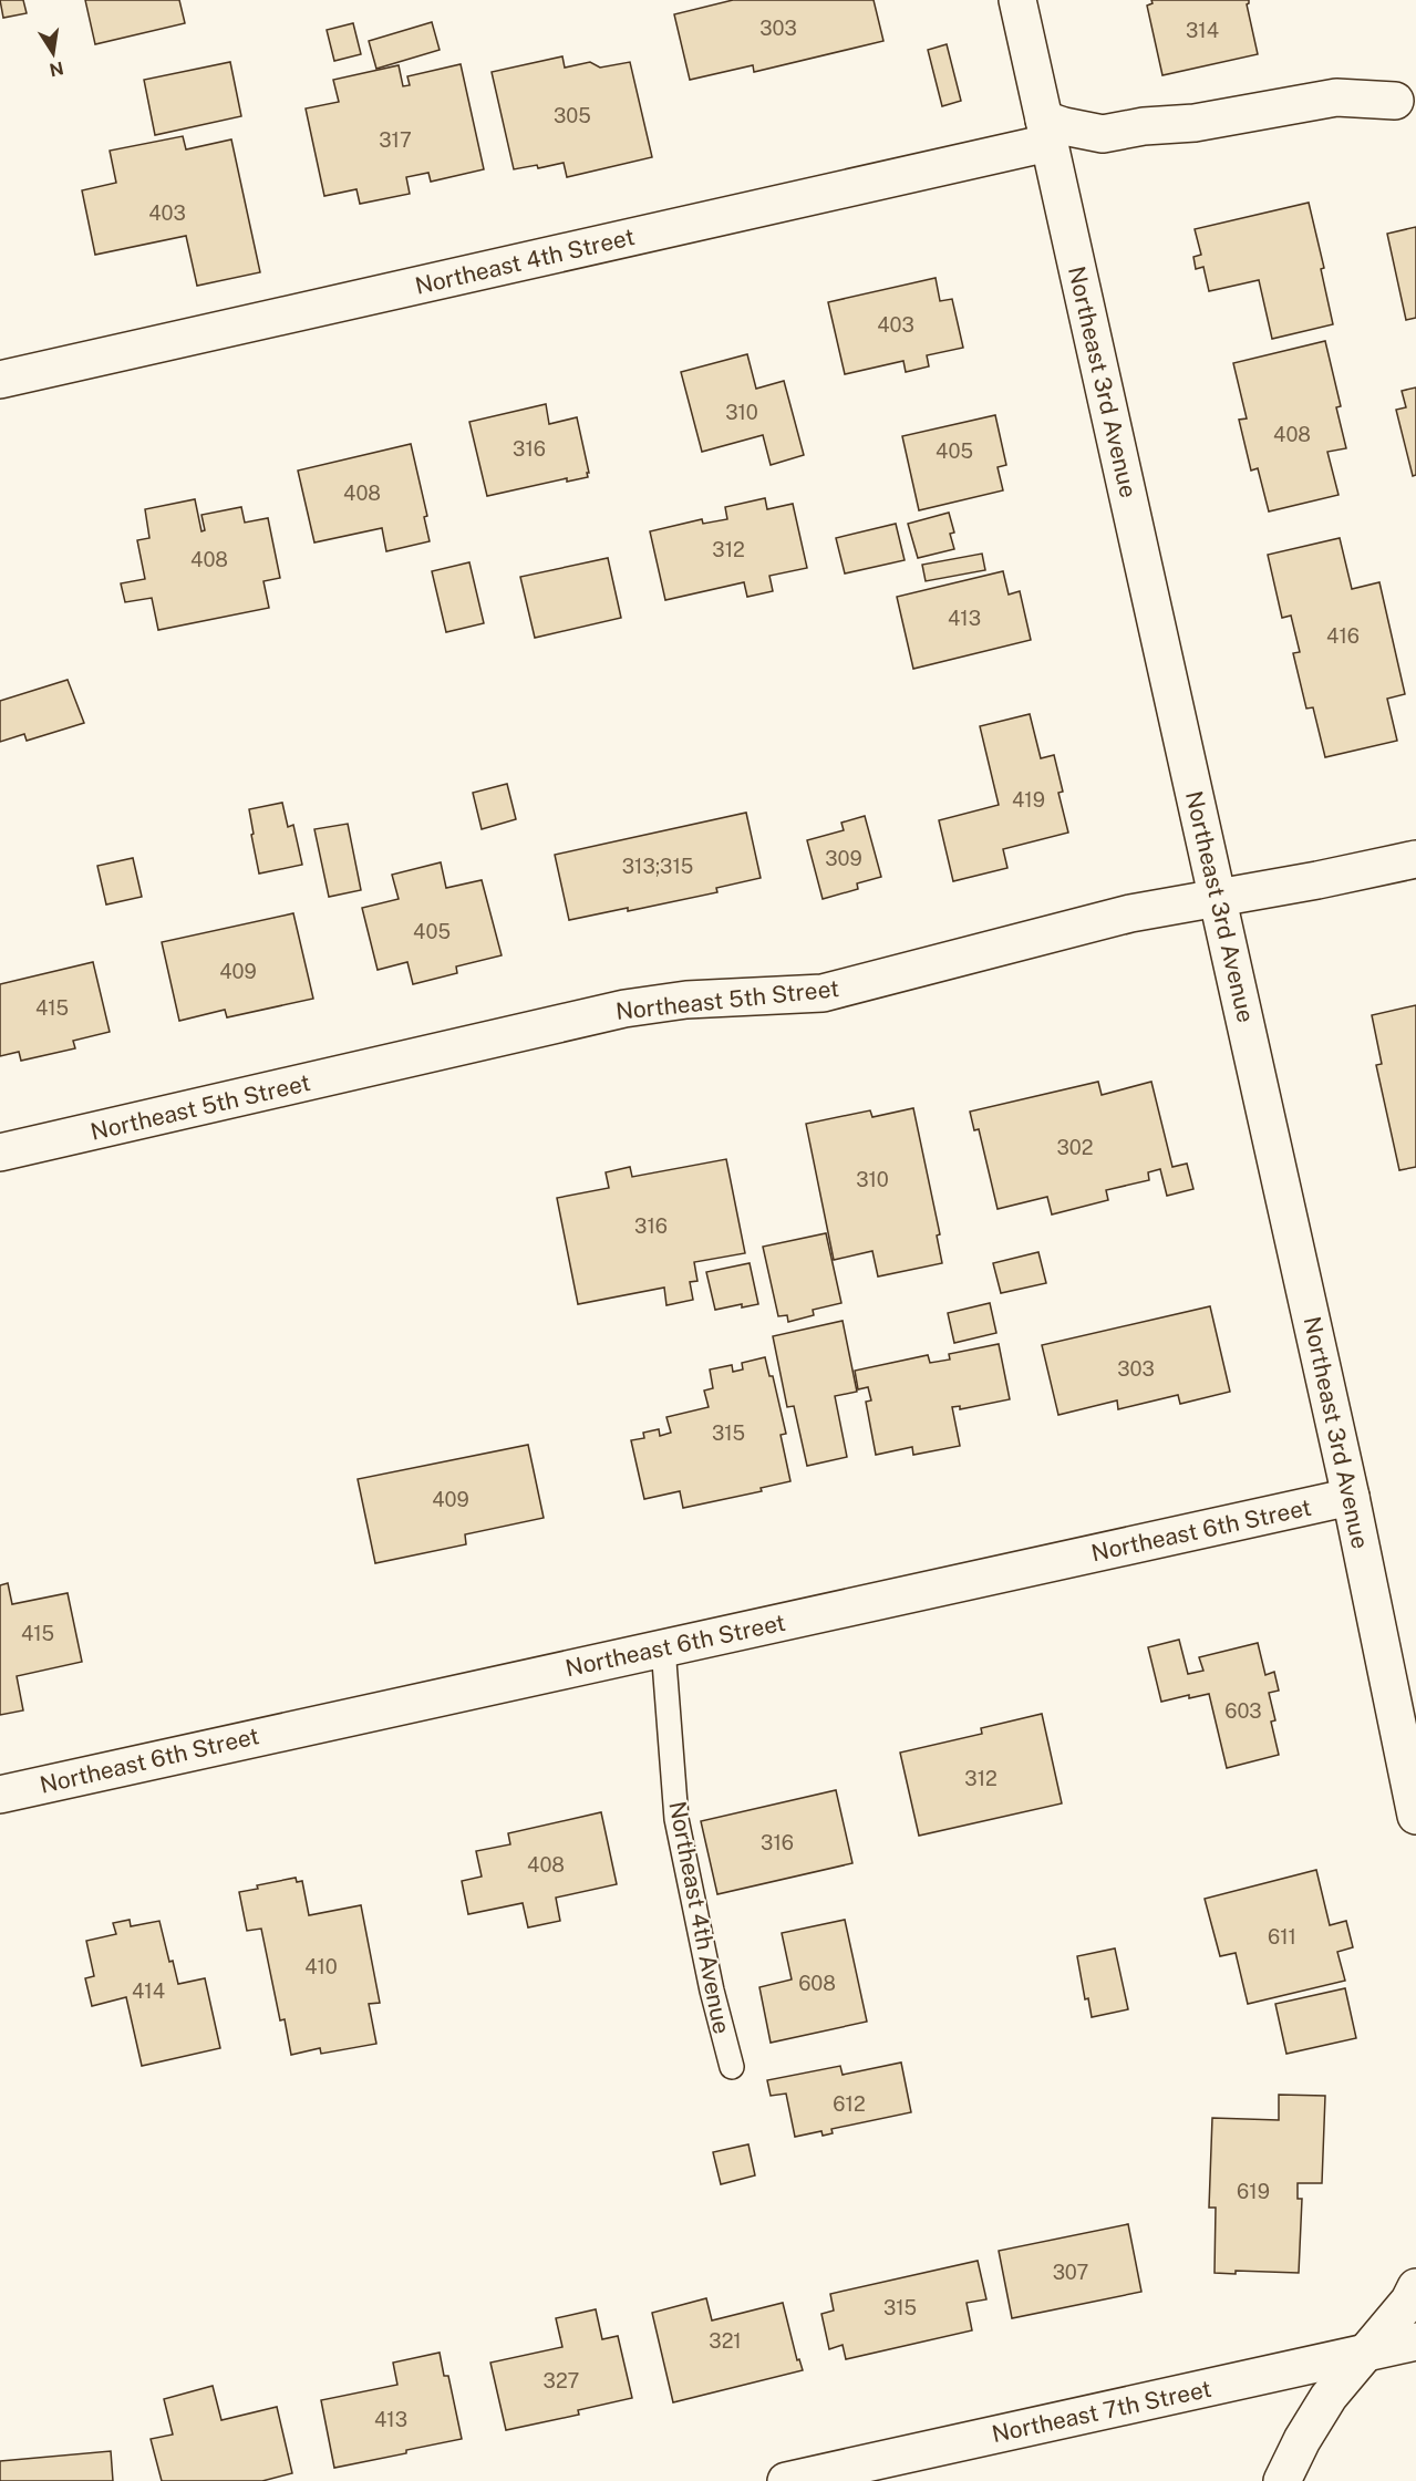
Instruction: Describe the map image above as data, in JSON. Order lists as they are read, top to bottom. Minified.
{"streets":{"street":["Northeast 4th Street","Northeast 3rd Avenue","Northeast 5th Street","Northeast 6th Street","Northeast 7th Street"],"lane":["Northeast 4th Avenue"]},"crossings":[["Northeast 4th Street","Northeast 3rd Avenue"],["Northeast 3rd Avenue","Northeast 5th Street"],["Northeast 3rd Avenue","Northeast 6th Street"],["Northeast 6th Street","Northeast 4th Avenue"]],"house_numbers":["303","314","305","317","403","403","310","408","316","405","408","312","408","413","416","419","309","313;315","405","409","415","302","310","316","303","315","409","415","603","312","316","408","611","410","608","414","612","619","307","315","321","327","413"],"north":"bottom"}
